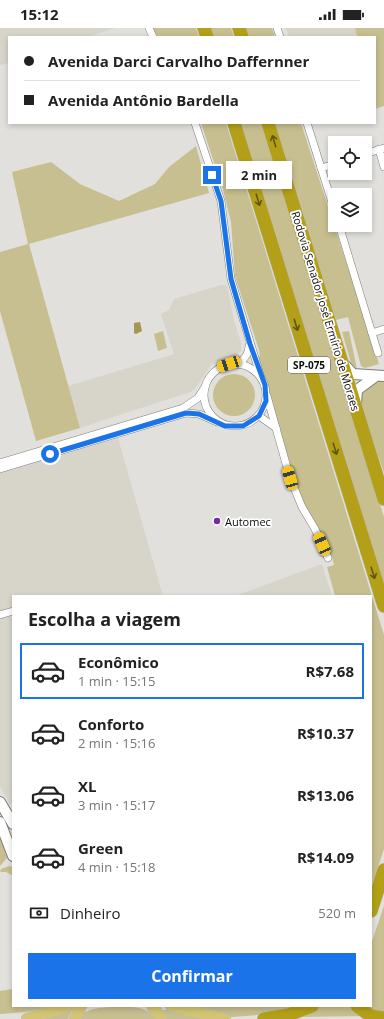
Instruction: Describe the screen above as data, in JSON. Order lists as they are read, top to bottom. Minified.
{"streets":{"highway":["Rodovia Senador José Ermírio de Moraes","SP-075"]},"places":["Automec"],"page":{"status":"15:12","banner":["Avenida Darci Carvalho Daffernner","Avenida Antônio Bardella"],"bubble":"2 min","heading":"Escolha a viagem","list":[{"name":"Econômico","note":"1 min · 15:15","value":"R$7.68"},{"name":"Conforto","note":"2 min · 15:16","value":"R$10.37"},{"name":"XL","note":"3 min · 15:17","value":"R$13.06"},{"name":"Green","note":"4 min · 15:18","value":"R$14.09"}],"pay":["Dinheiro","520 m"],"buttons":"Confirmar"}}
